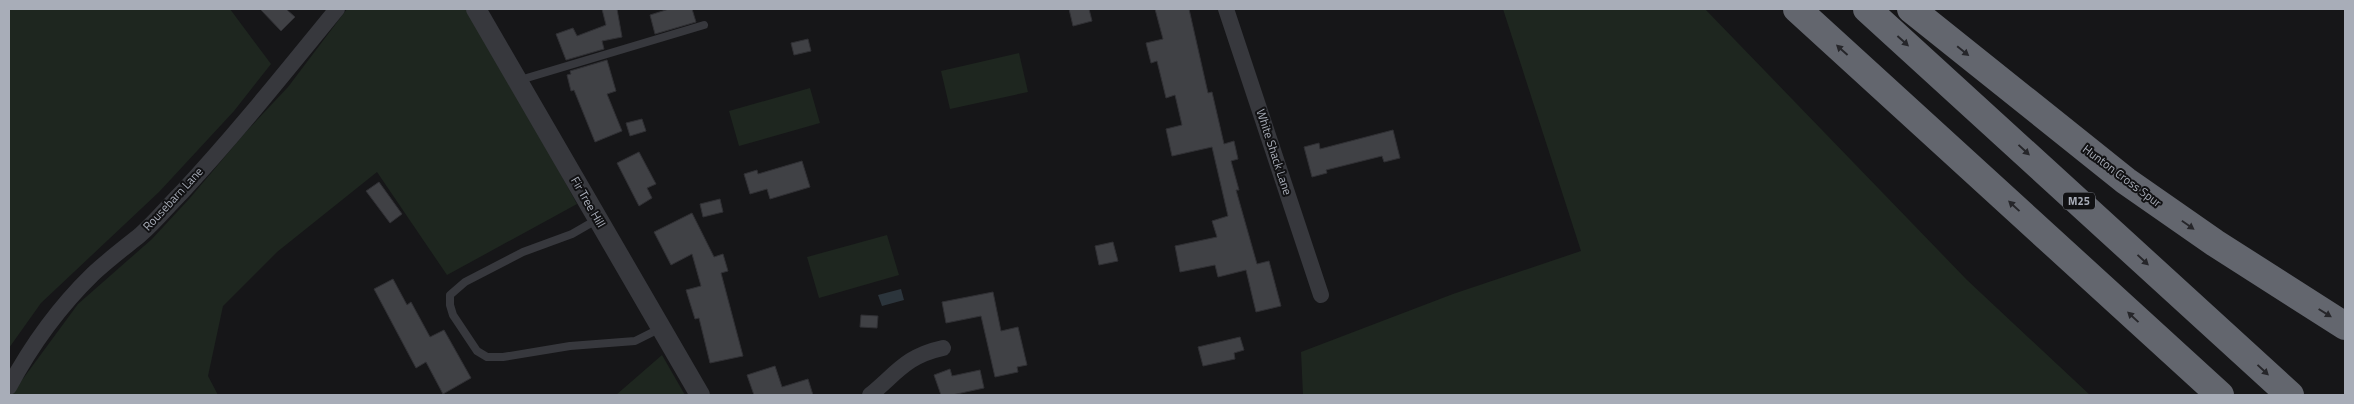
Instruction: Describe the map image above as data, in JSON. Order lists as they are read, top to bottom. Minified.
{"streets":{"highway":["Hunton Cross Spur","M25"],"street":["White Shack Lane","Rousebarn Lane","Fir Tree Hill"]}}
